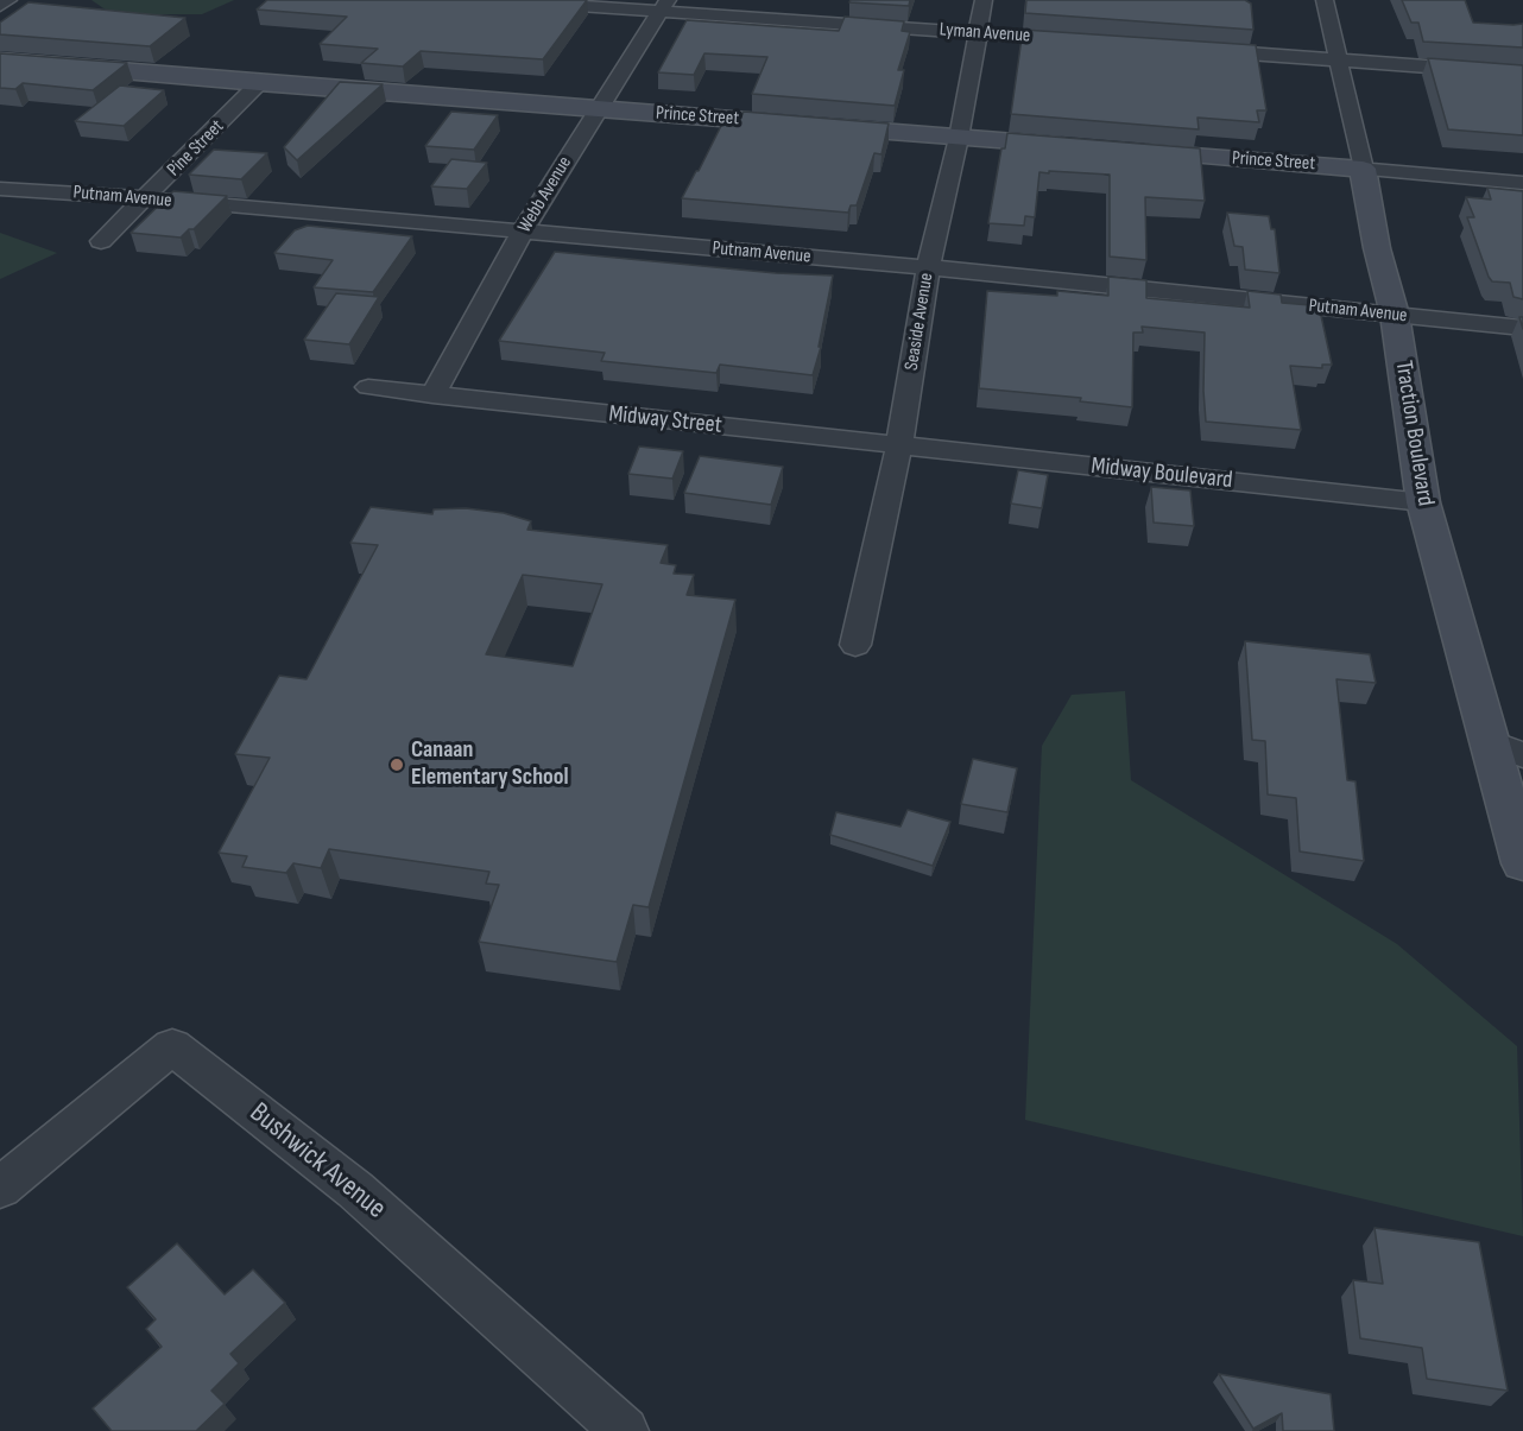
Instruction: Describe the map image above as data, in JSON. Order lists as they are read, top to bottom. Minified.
{"streets":{"street":["Lyman Avenue","Prince Street","Pine Street","Webb Avenue","Putnam Avenue","Seaside Avenue","Midway Street","Traction Boulevard","Midway Boulevard","Bushwick Avenue"]},"crossings":[["Lyman Avenue","Webb Avenue"],["Lyman Avenue","Seaside Avenue"],["Prince Street","Pine Street"],["Prince Street","Webb Avenue"],["Prince Street","Seaside Avenue"],["Prince Street","Traction Boulevard"],["Pine Street","Putnam Avenue"],["Webb Avenue","Putnam Avenue"],["Webb Avenue","Midway Street"],["Putnam Avenue","Seaside Avenue"],["Putnam Avenue","Traction Boulevard"],["Seaside Avenue","Midway Street"],["Seaside Avenue","Midway Boulevard"],["Midway Street","Midway Boulevard"],["Traction Boulevard","Midway Boulevard"]],"places":["Canaan Elementary School"]}
